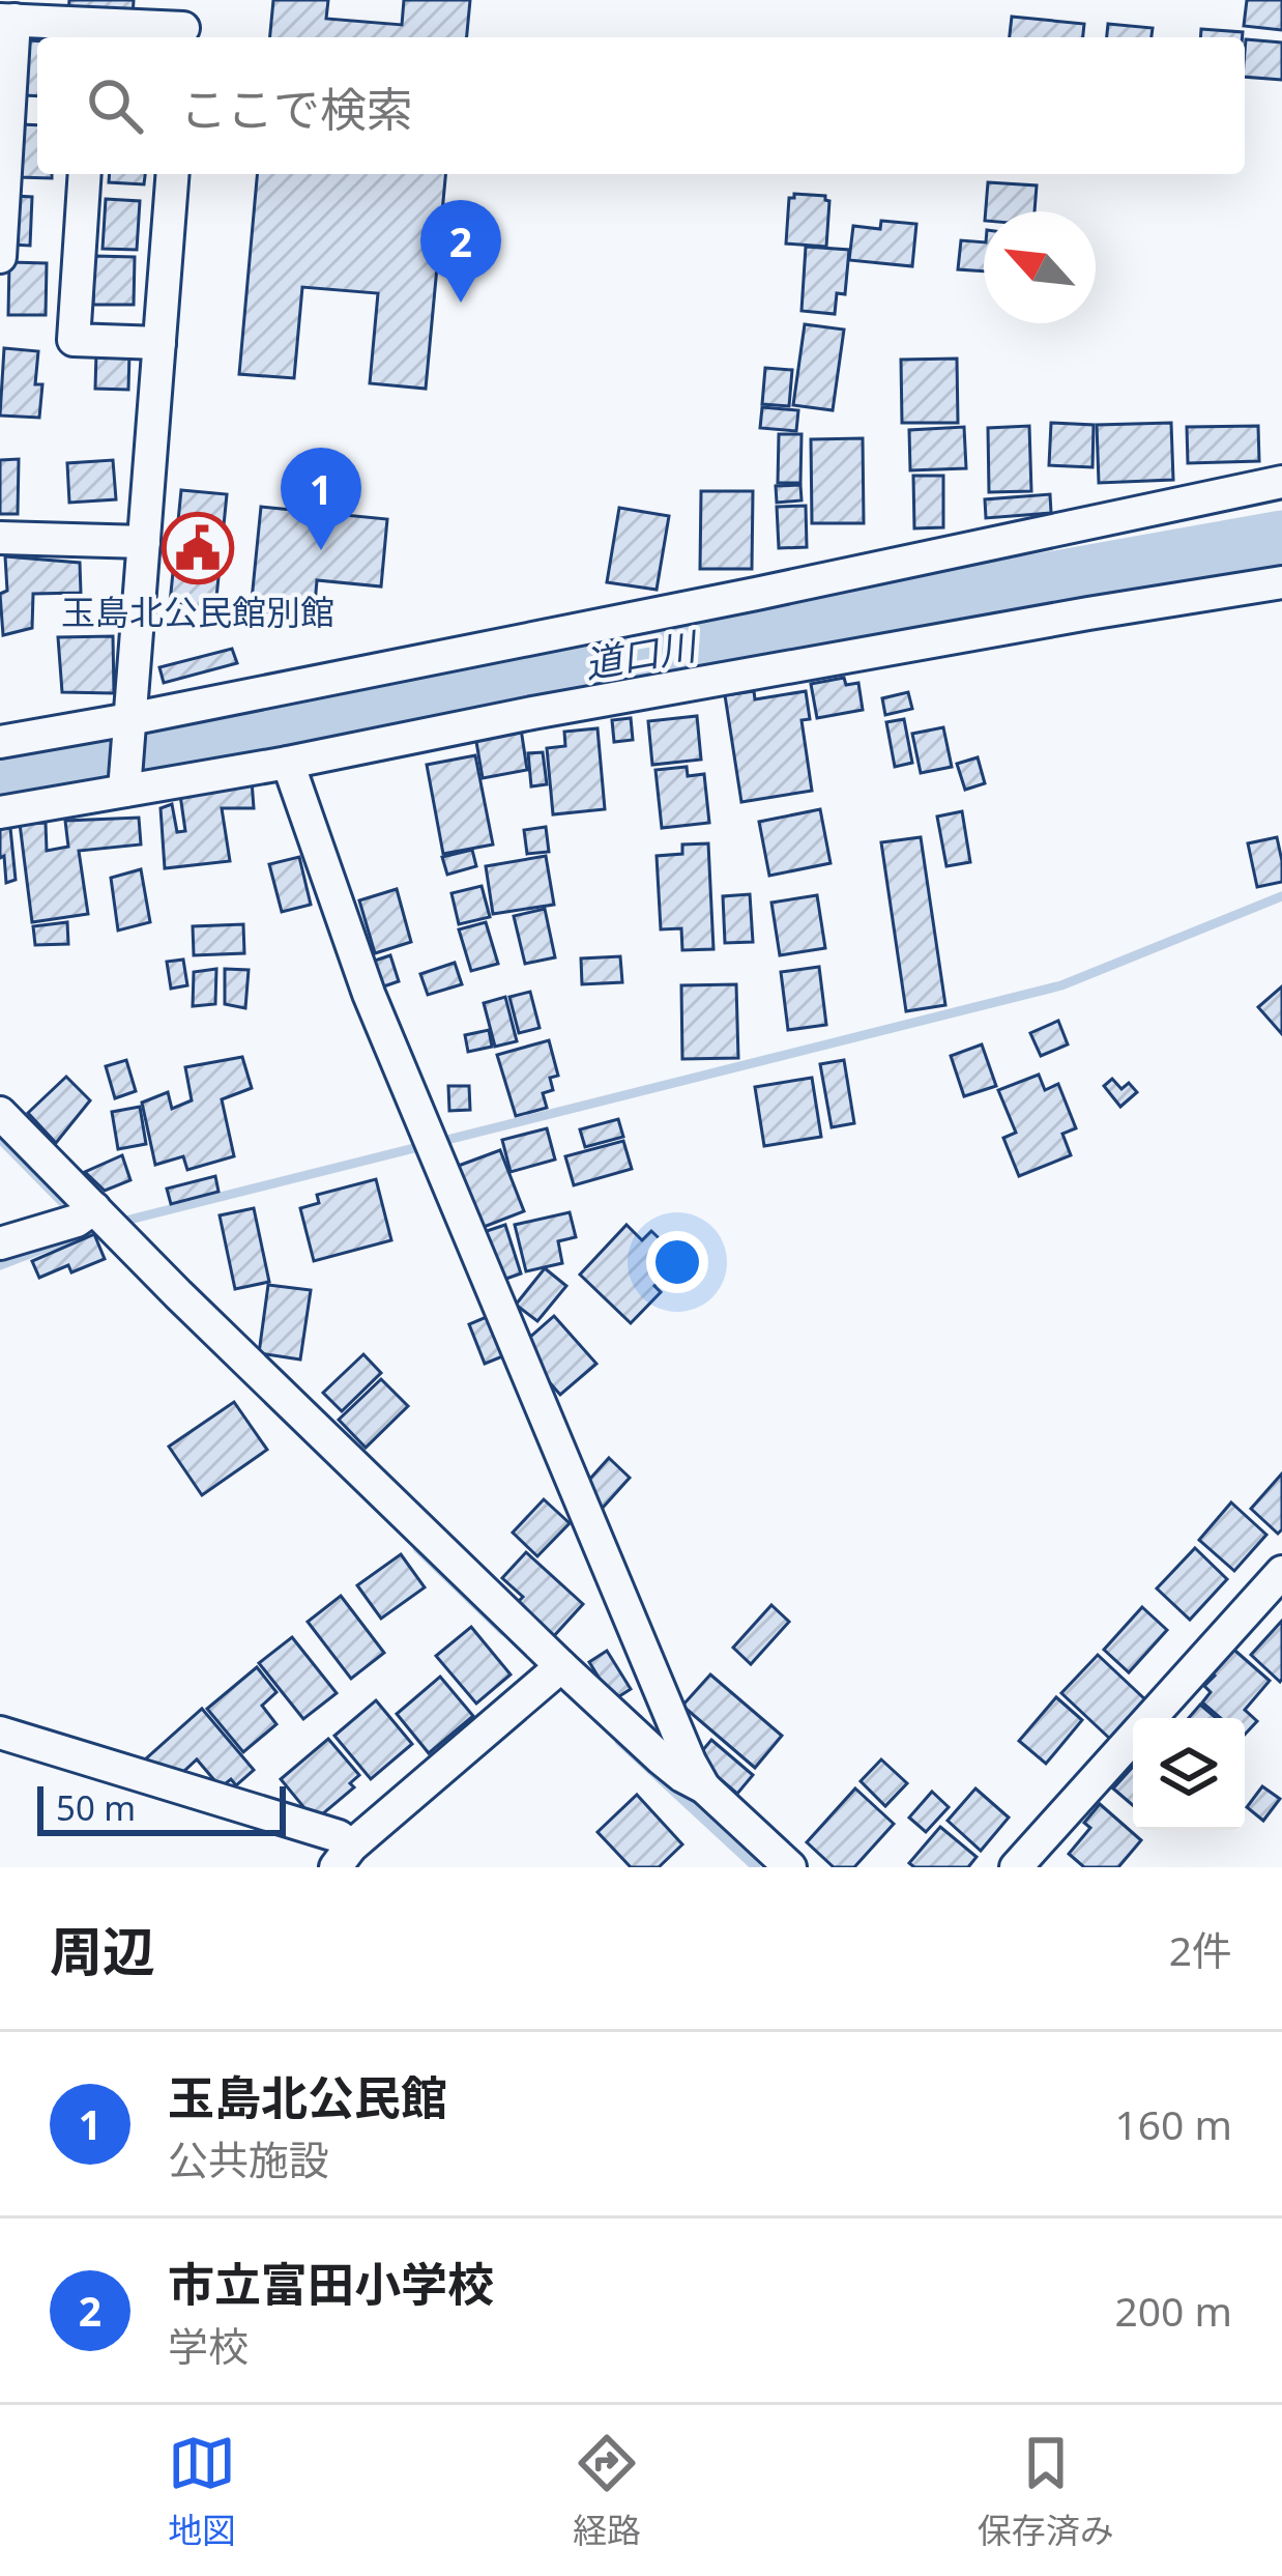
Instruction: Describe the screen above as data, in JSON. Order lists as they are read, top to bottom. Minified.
{"water":["道口川"],"places":{"public building":["玉島北公民館別館"]},"scale_bar":"50 m","north":"top left","page":{"search":"ここで検索","pins":["2","1"],"scale":"50 m","heading":["周辺","2件"],"list":[{"mark":"1","name":"玉島北公民館","note":"公共施設","value":"160 m"},{"mark":"2","name":"市立富田小学校","note":"学校","value":"200 m"}],"nav":["地図","経路","保存済み"]}}
